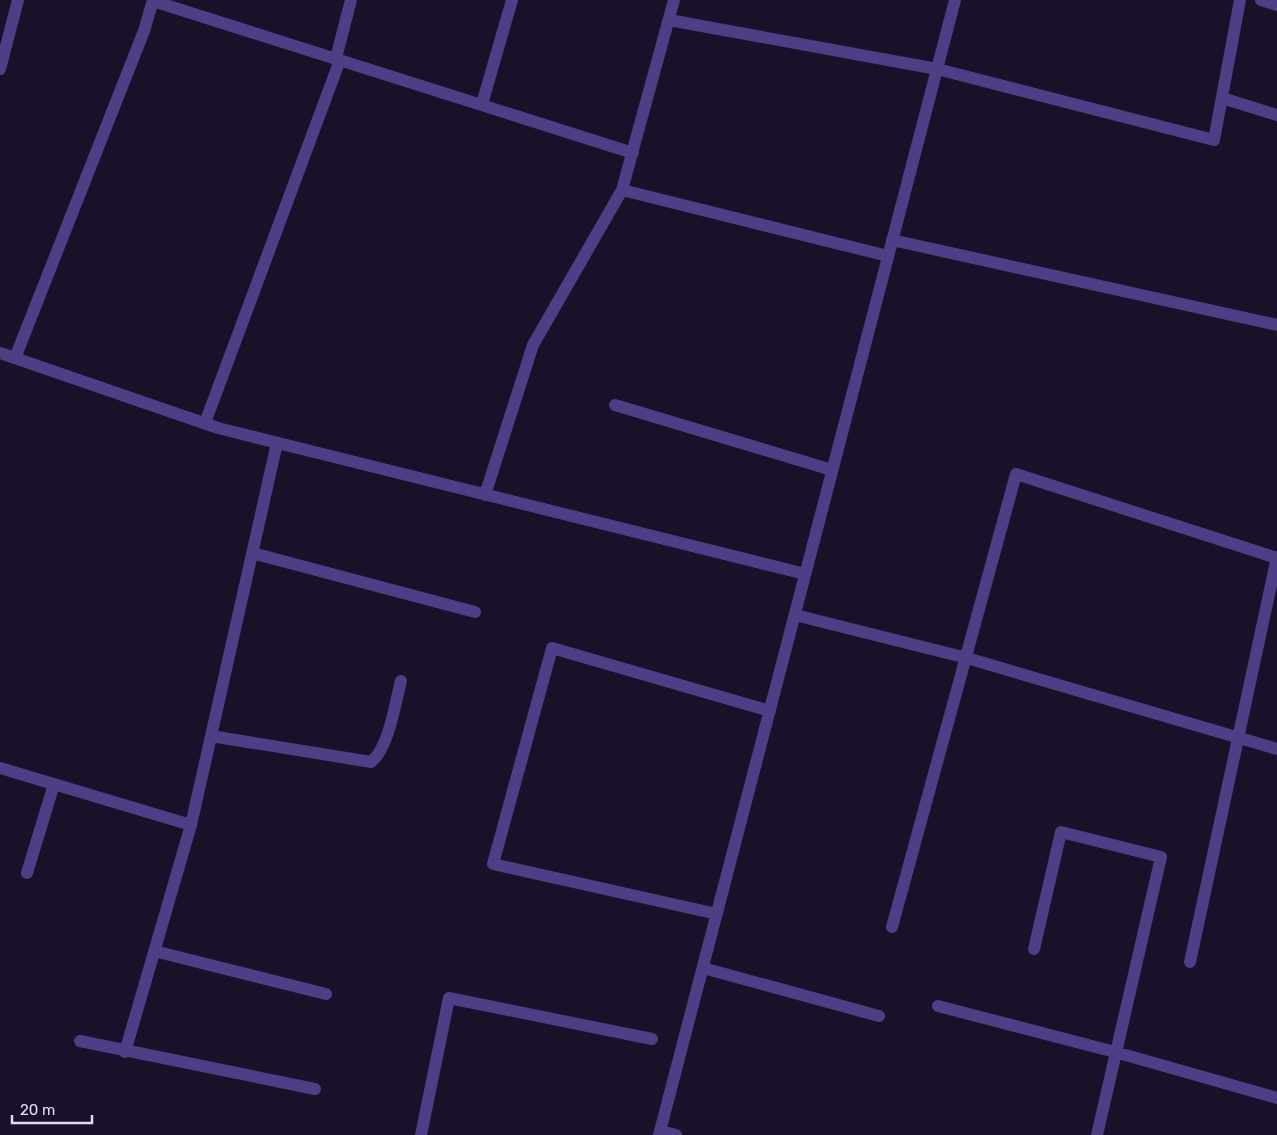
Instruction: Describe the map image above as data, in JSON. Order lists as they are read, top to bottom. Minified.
{"scale_bar":"20 m"}
